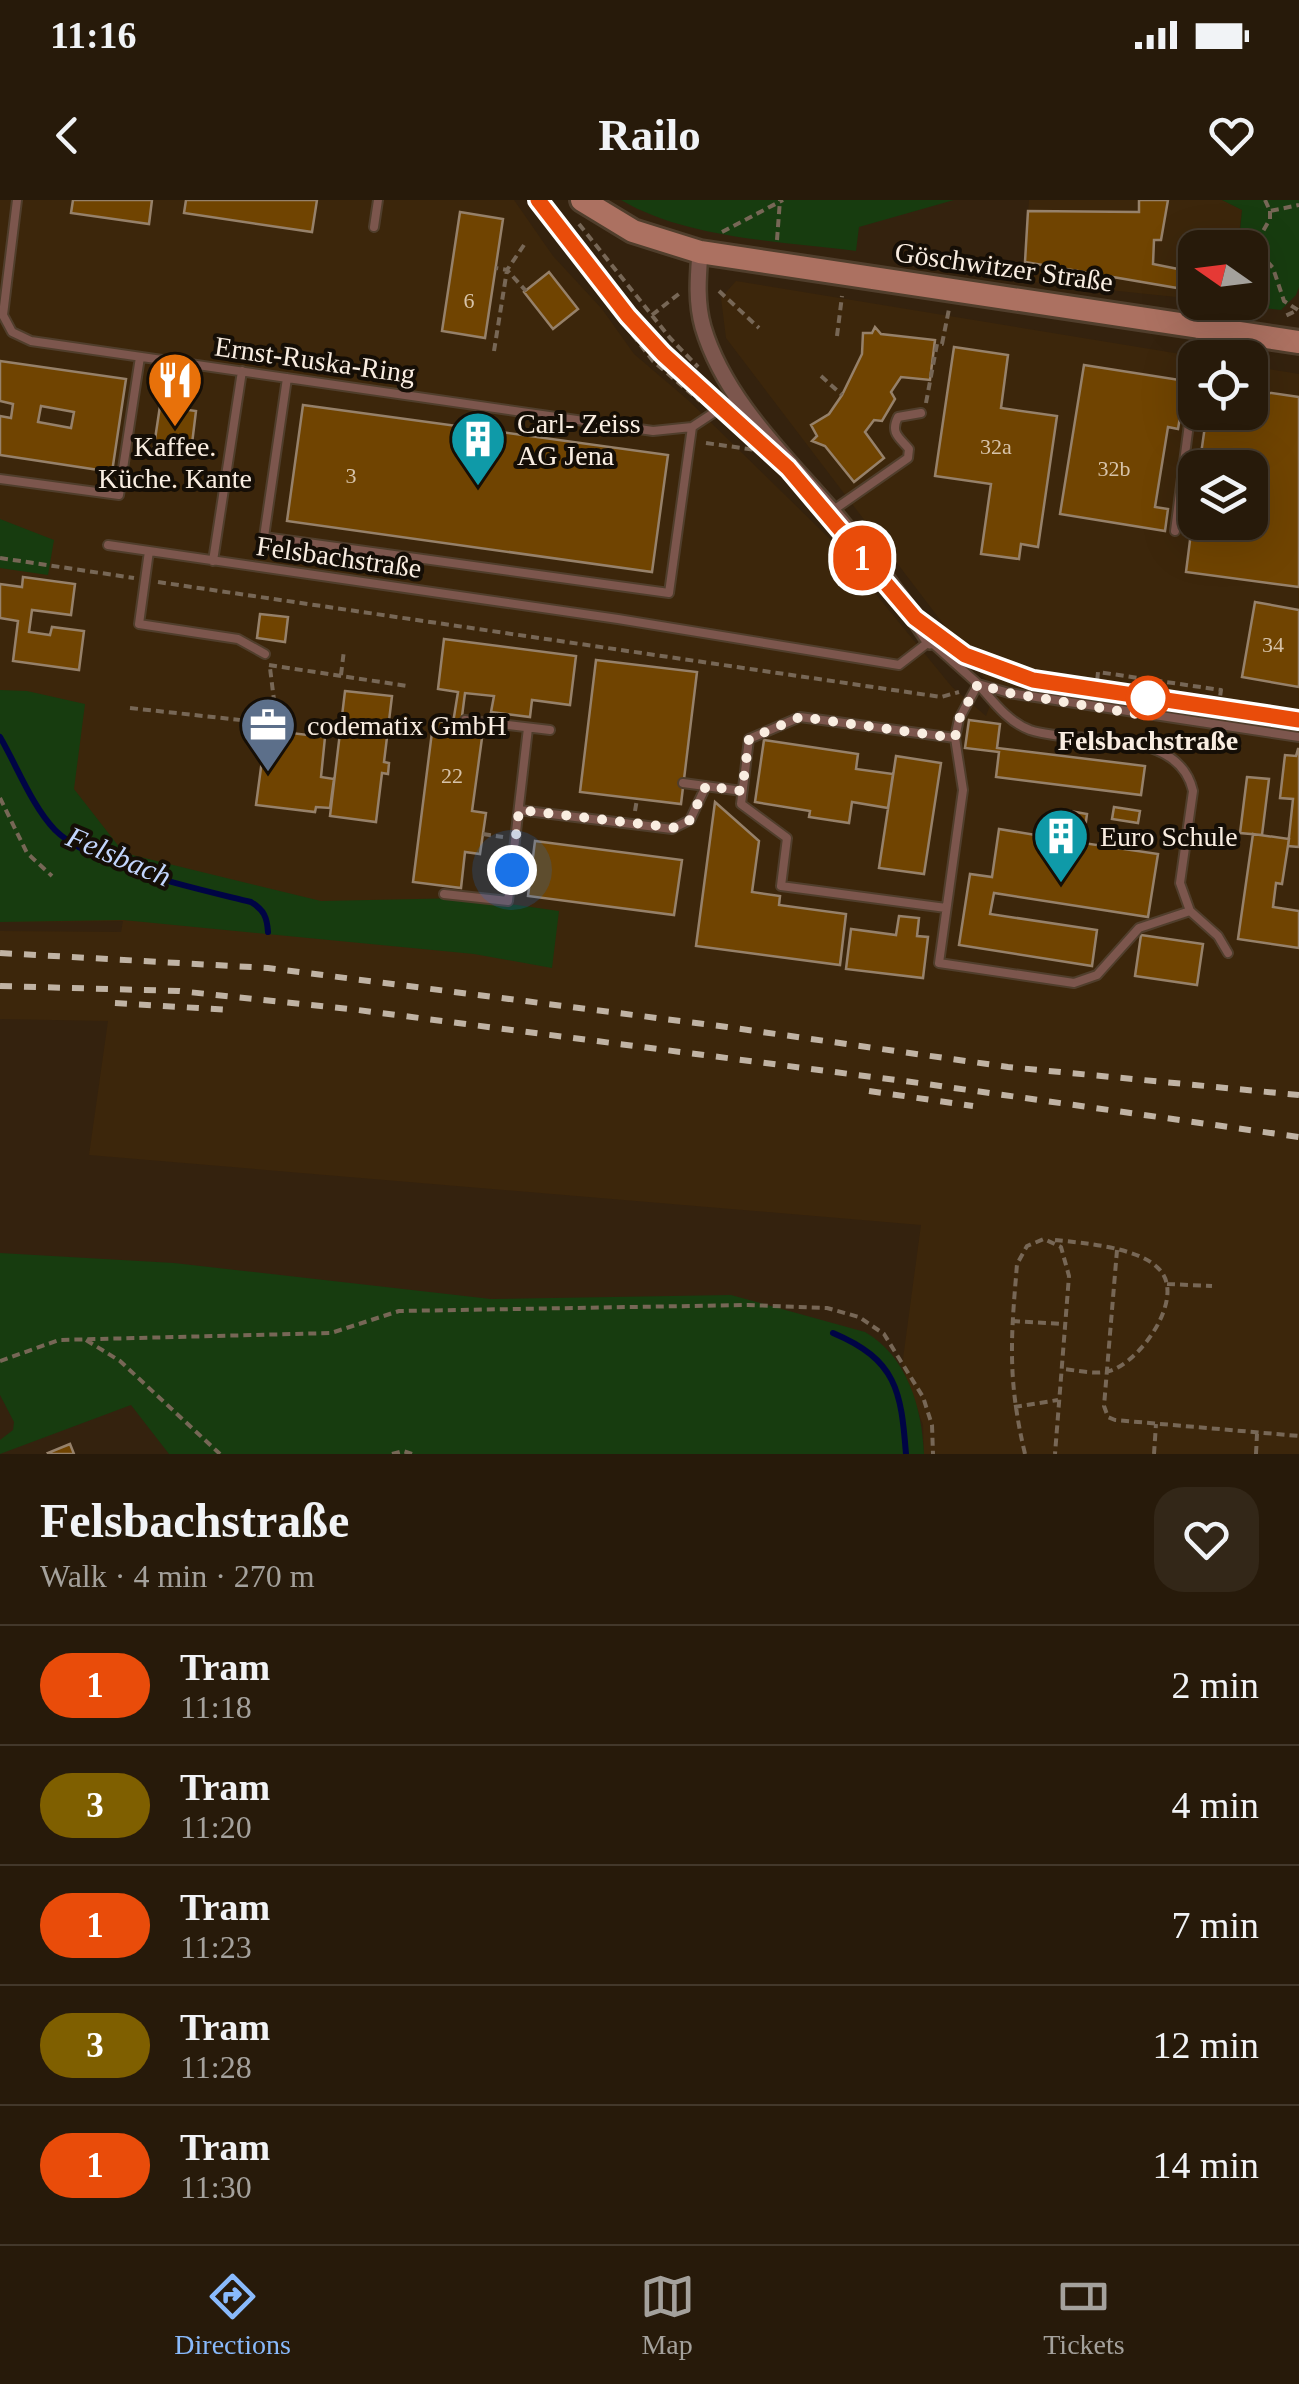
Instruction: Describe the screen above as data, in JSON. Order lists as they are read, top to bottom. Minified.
{"streets":{"main road":["Göschwitzer Straße"],"lane":["Ernst-Ruska-Ring","Felsbachstraße"]},"water":["Felsbach"],"places":{"restaurant":["Kaffee. Küche. Kante"],"building":["Carl- Zeiss AG Jena","Euro Schule"],"other":["Felsbachstraße"],"office":["codematix GmbH"]},"lines":["tram line 1"],"house_numbers":["6","32a","32b","3","34","22"],"north":"left","page":{"status":"11:16","header":"Railo","on_map":"1","heading":["Felsbachstraße","Walk · 4 min · 270 m"],"list":[{"mark":"1","name":"Tram","note":"11:18","value":"2 min"},{"mark":"3","name":"Tram","note":"11:20","value":"4 min"},{"mark":"1","name":"Tram","note":"11:23","value":"7 min"},{"mark":"3","name":"Tram","note":"11:28","value":"12 min"},{"mark":"1","name":"Tram","note":"11:30","value":"14 min"}],"tabs":["Directions","Map","Tickets"]}}
